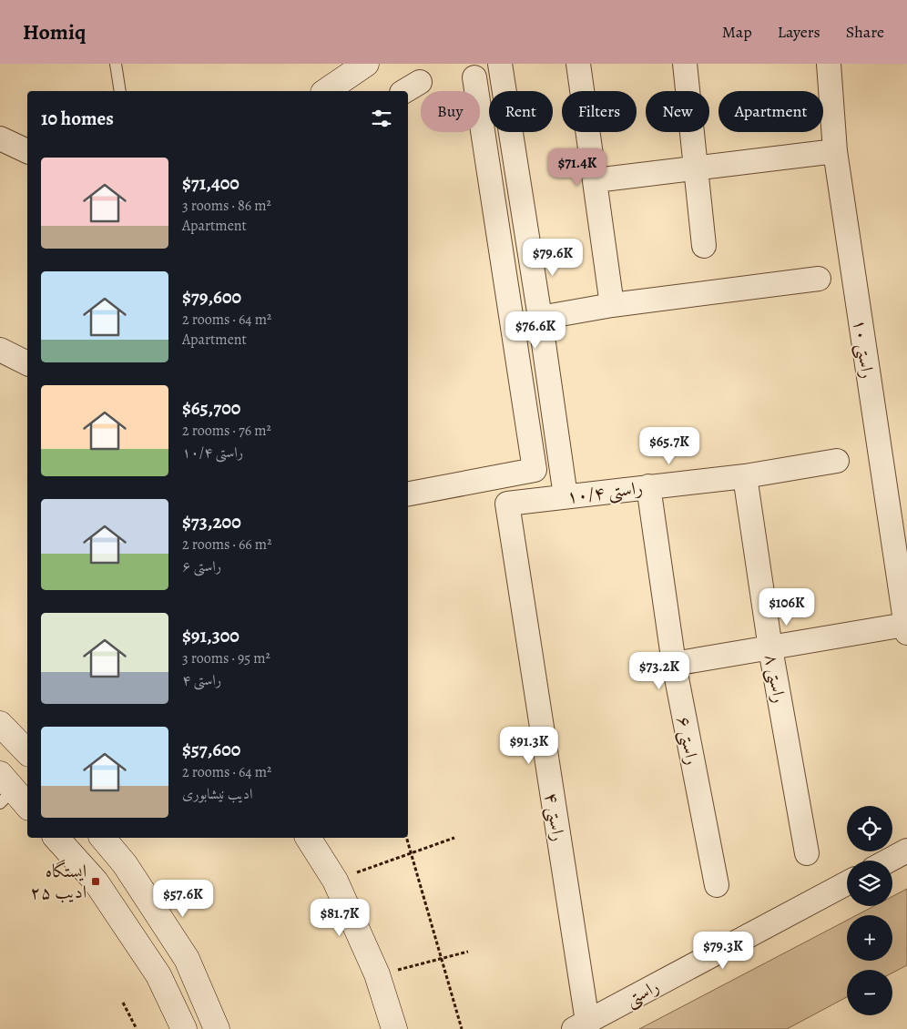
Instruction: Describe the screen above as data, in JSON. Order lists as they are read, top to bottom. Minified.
{"streets":{"street":["راستی ۱۰","راستی ۱۰/۴","راستی ۸","راستی ۶","راستی ۴","راستی"]},"crossings":[["راستی ۱۰/۴","راستی ۸"],["راستی ۱۰/۴","راستی ۶"],["راستی ۱۰/۴","راستی ۴"],["راستی ۴","راستی"]],"places":{"transit":["ایستگاه ادیب ۲۵"]},"page":{"header":"Homiq","nav":["Map","Layers","Share"],"chip":["Buy","Rent","Filters","New","Apartment"],"heading":"10 homes","list":[{"name":"$71,400","note":"3 rooms · 86 m² · Apartment"},{"name":"$79,600","note":"2 rooms · 64 m² · Apartment"},{"name":"$65,700","note":"2 rooms · 76 m² · راستی ۱۰/۴"},{"name":"$73,200","note":"2 rooms · 66 m² · راستی ۶"},{"name":"$91,300","note":"3 rooms · 95 m² · راستی ۴"},{"name":"$57,600","note":"2 rooms · 64 m² · ادیب نیشابوری"}],"price":["$71.4K","$79.6K","$76.6K","$65.7K","$106K","$73.2K","$91.3K","$57.6K","$81.7K","$79.3K"],"map_buttons":["+","−"]}}
